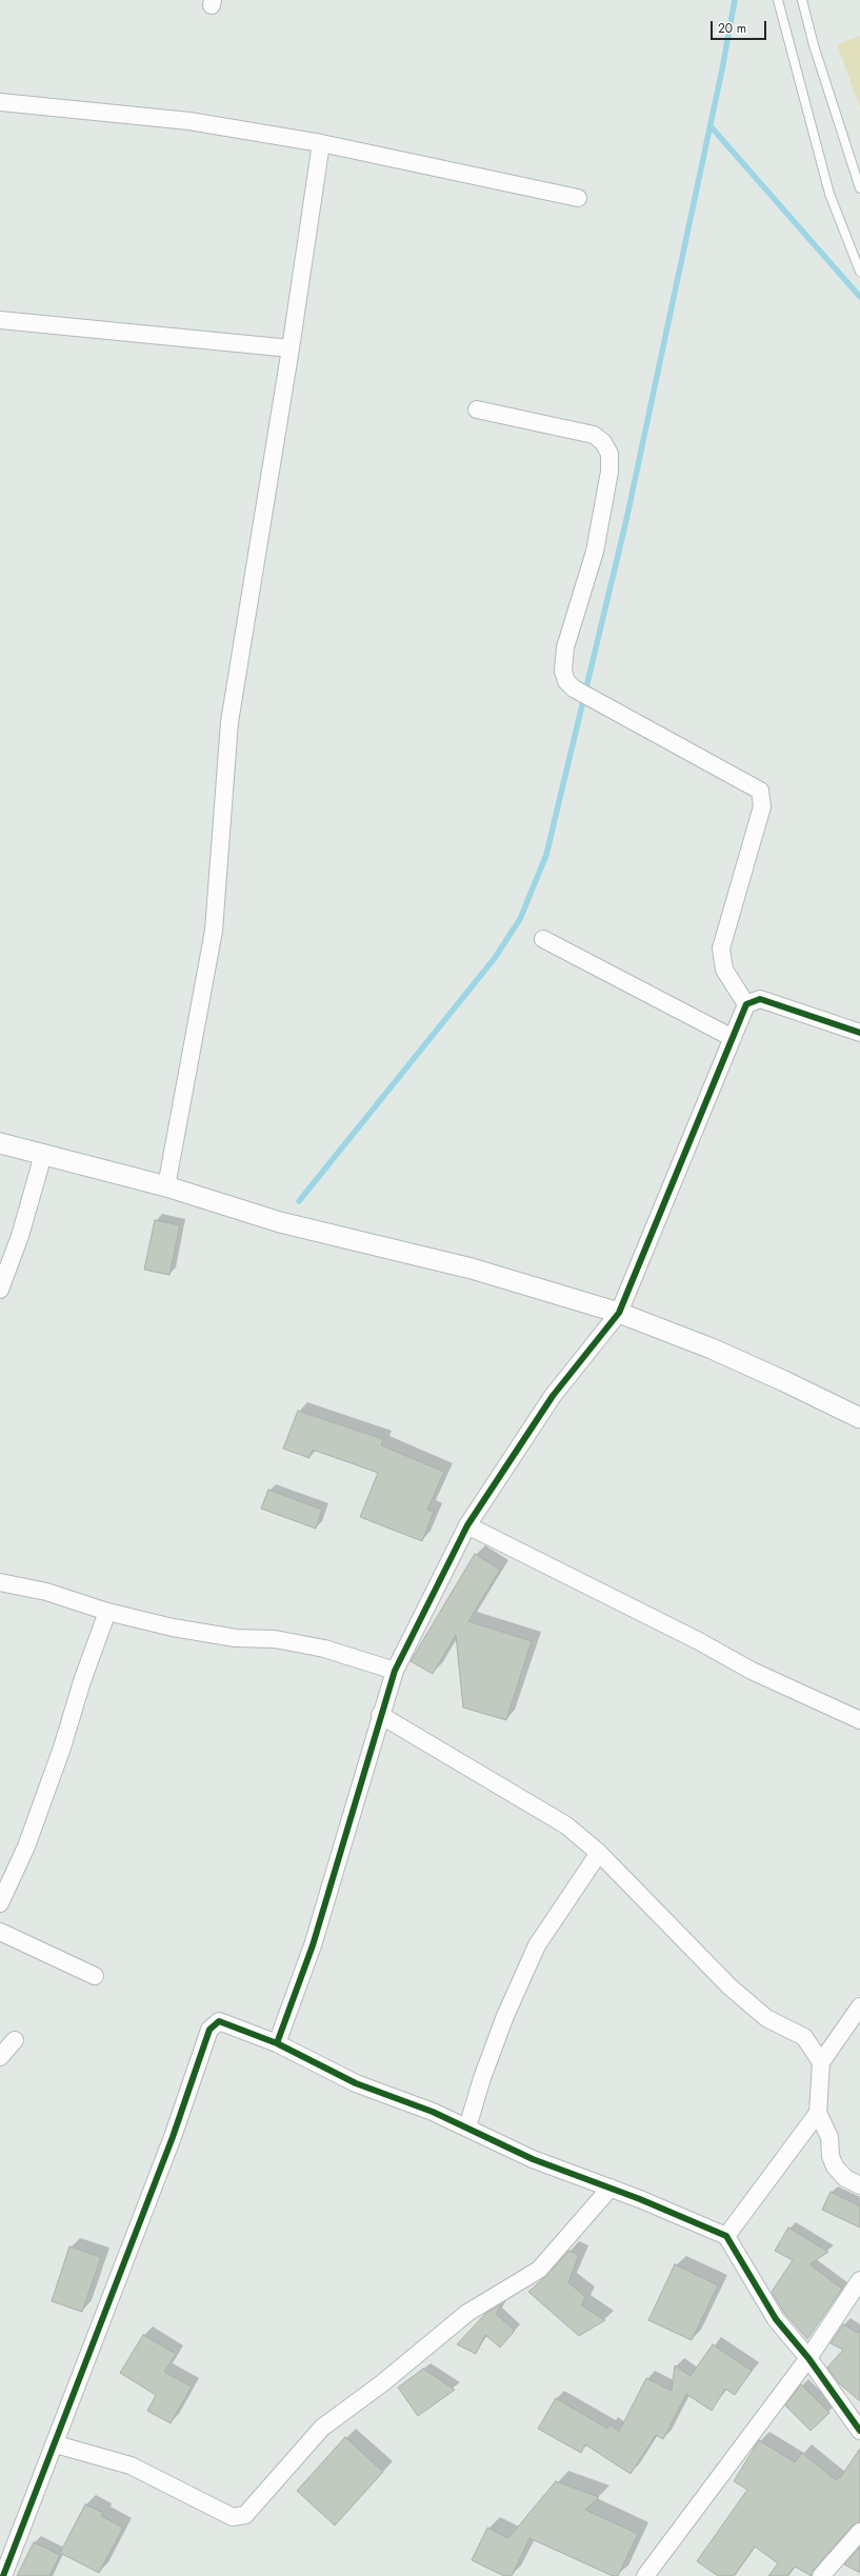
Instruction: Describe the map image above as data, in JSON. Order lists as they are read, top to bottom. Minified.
{"scale_bar":"20 m"}
